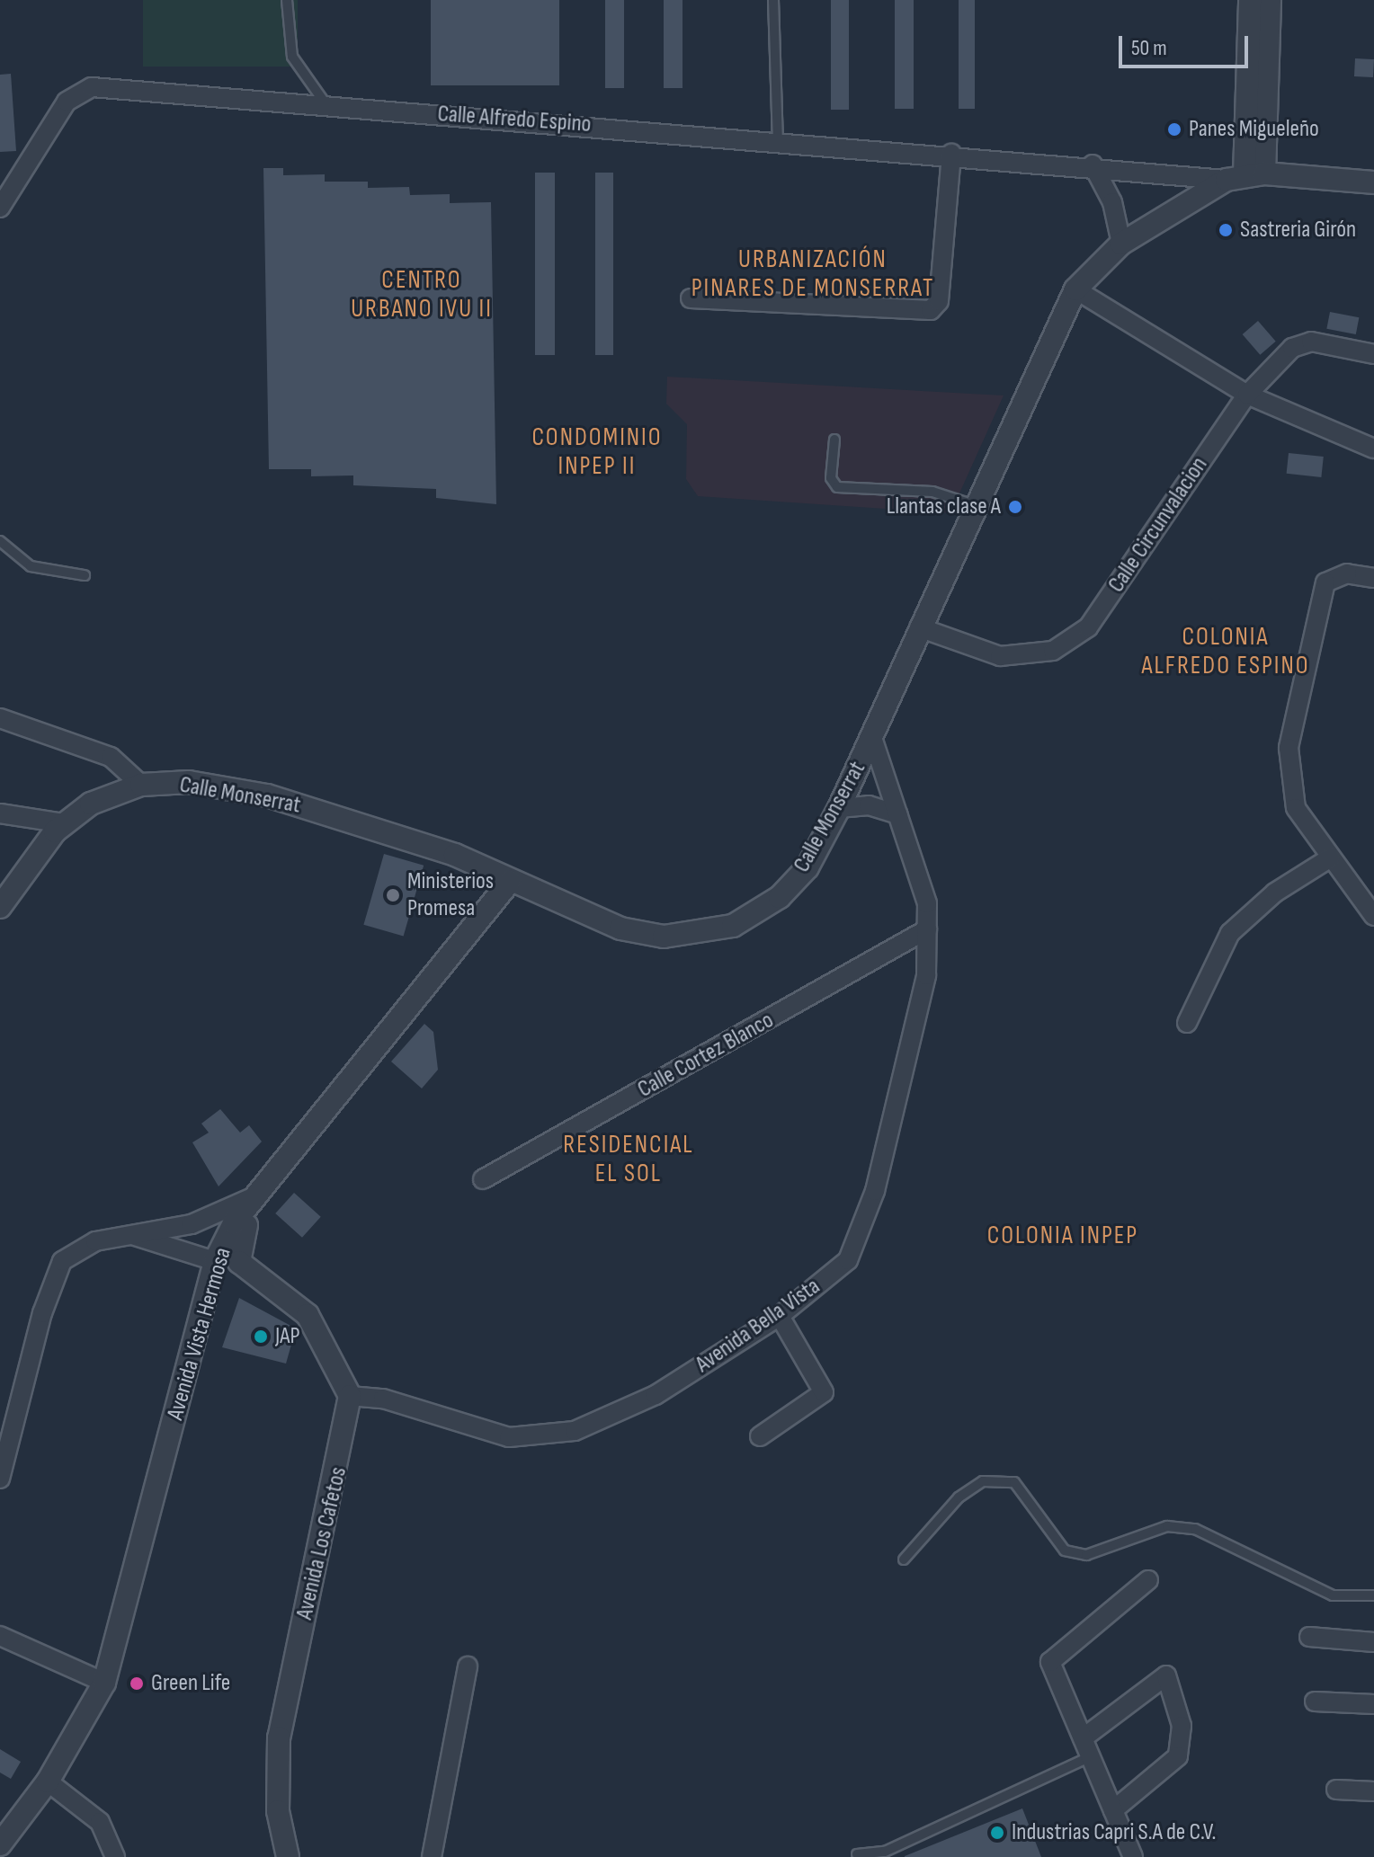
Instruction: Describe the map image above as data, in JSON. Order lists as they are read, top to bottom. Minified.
{"streets":{"street":["Calle Alfredo Espino","Calle Circunvalacion","Calle Monserrat","Calle Cortez Blanco","Avenida Bella Vista","Avenida Vista Hermosa","Avenida Los Cafetos"]},"crossings":[["Calle Alfredo Espino","Calle Monserrat"],["Calle Circunvalacion","Calle Monserrat"],["Calle Monserrat","Avenida Bella Vista"],["Calle Monserrat","Avenida Vista Hermosa"],["Calle Cortez Blanco","Avenida Bella Vista"],["Avenida Bella Vista","Avenida Los Cafetos"]],"districts":["URBANIZACIÓN PINARES DE MONSERRAT","CENTRO URBANO IVU II","CONDOMINIO INPEP II","COLONIA ALFREDO ESPINO","RESIDENCIAL EL SOL","COLONIA INPEP"],"places":["Panes Migueleño","Sastreria Girón","Llantas clase A","Ministerios Promesa","JAP","Green Life","Industrias Capri S.A de C.V."],"scale_bar":"50 m"}
